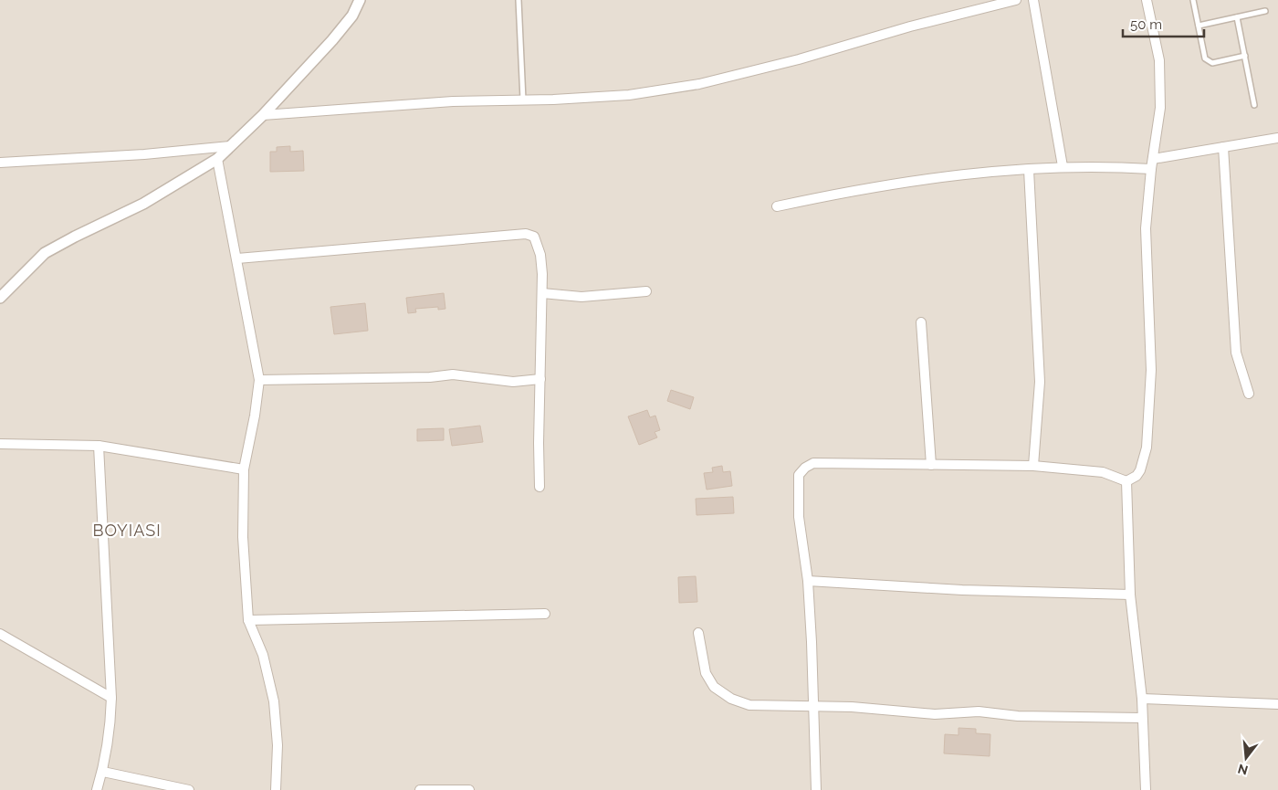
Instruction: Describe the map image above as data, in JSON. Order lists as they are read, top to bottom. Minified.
{"districts":["BOYIASI"],"scale_bar":"50 m","north":"bottom"}
